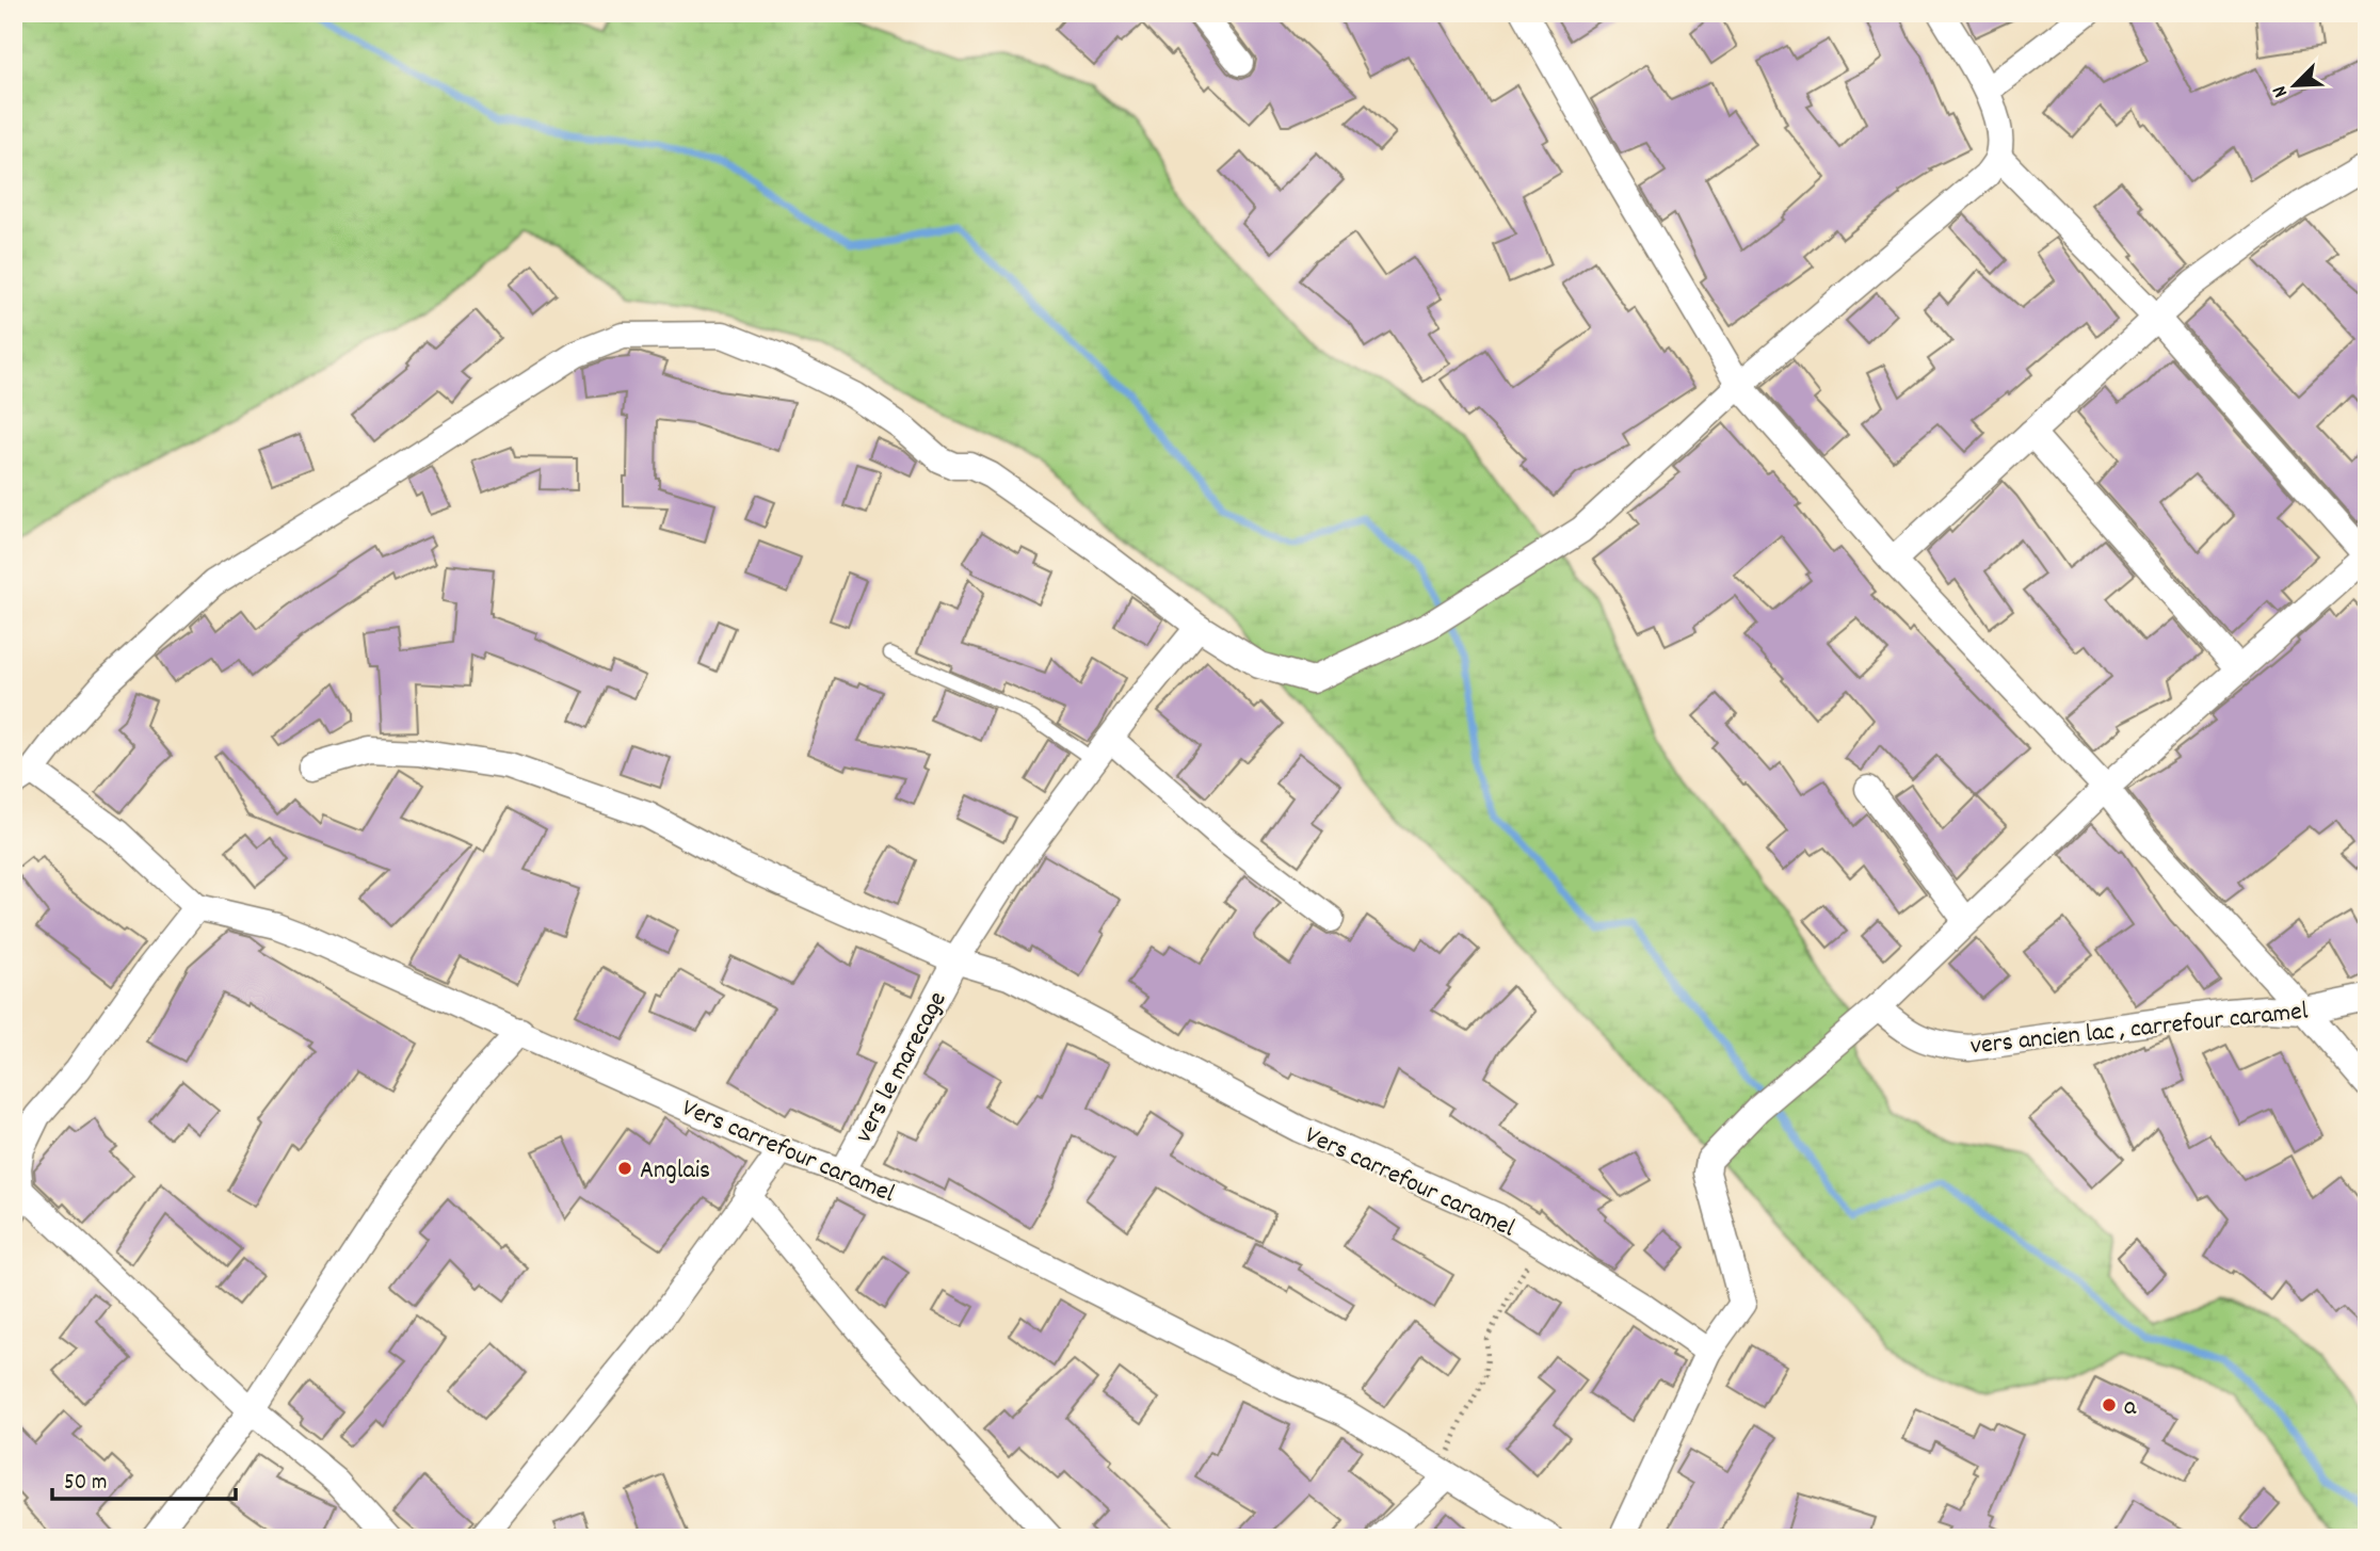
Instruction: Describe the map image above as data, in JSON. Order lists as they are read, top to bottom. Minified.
{"streets":{"street":["vers ancien lac , carrefour caramel","vers le marecage","Vers carrefour caramel"]},"crossings":[["vers le marecage","Vers carrefour caramel"]],"places":["Anglais","a"],"scale_bar":"50 m","north":"bottom left"}
